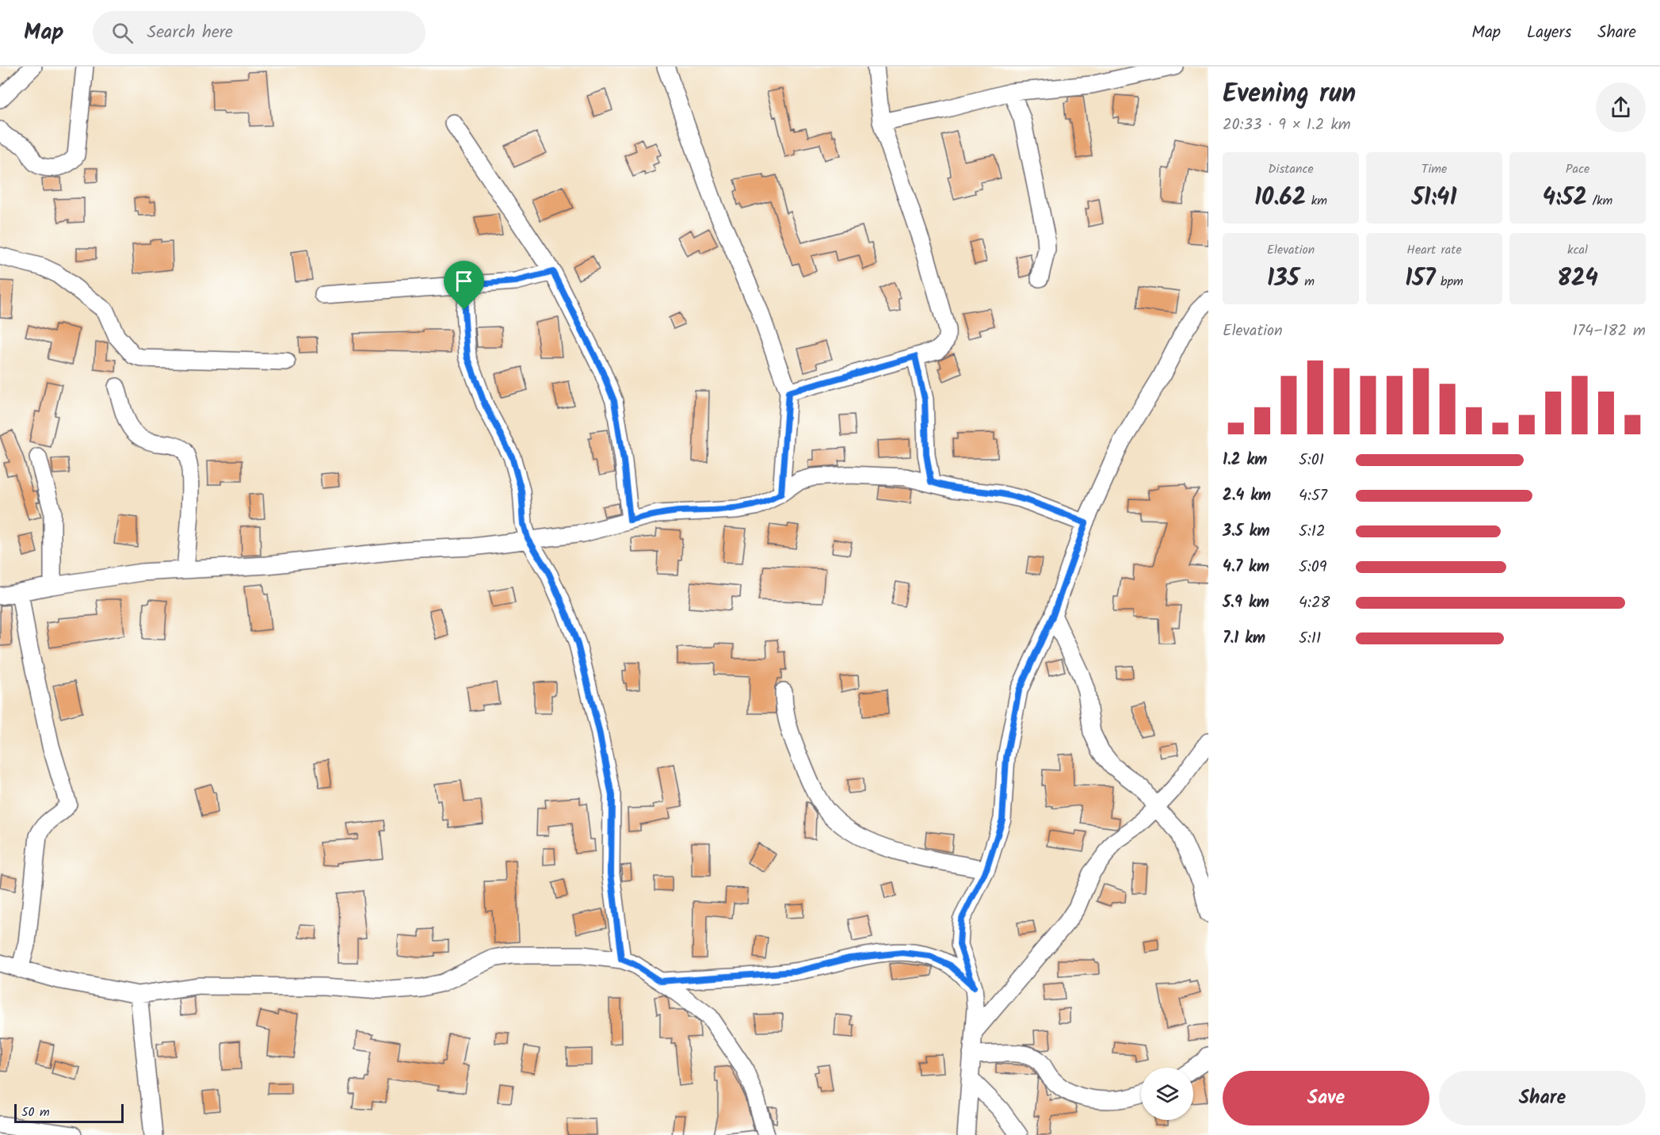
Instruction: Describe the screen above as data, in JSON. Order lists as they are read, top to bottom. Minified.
{"scale_bar":"50 m","page":{"header":"Map","search":"Search here","nav":["Map","Layers","Share"],"heading":["Evening run","20:33 · 9 × 1.2 km"],"stats":[["Distance","10.62 km"],["Time","51:41"],["Pace","4:52 /km"],["Elevation","135 m"],["Heart rate","157 bpm"],["kcal","824"]],"chart":["Elevation","174–182 m"],"list":[{"name":"1.2 km","note":"5:01"},{"name":"2.4 km","note":"4:57"},{"name":"3.5 km","note":"5:12"},{"name":"4.7 km","note":"5:09"},{"name":"5.9 km","note":"4:28"},{"name":"7.1 km","note":"5:11"}],"buttons":["Save","Share"],"scale":"50 m"}}
